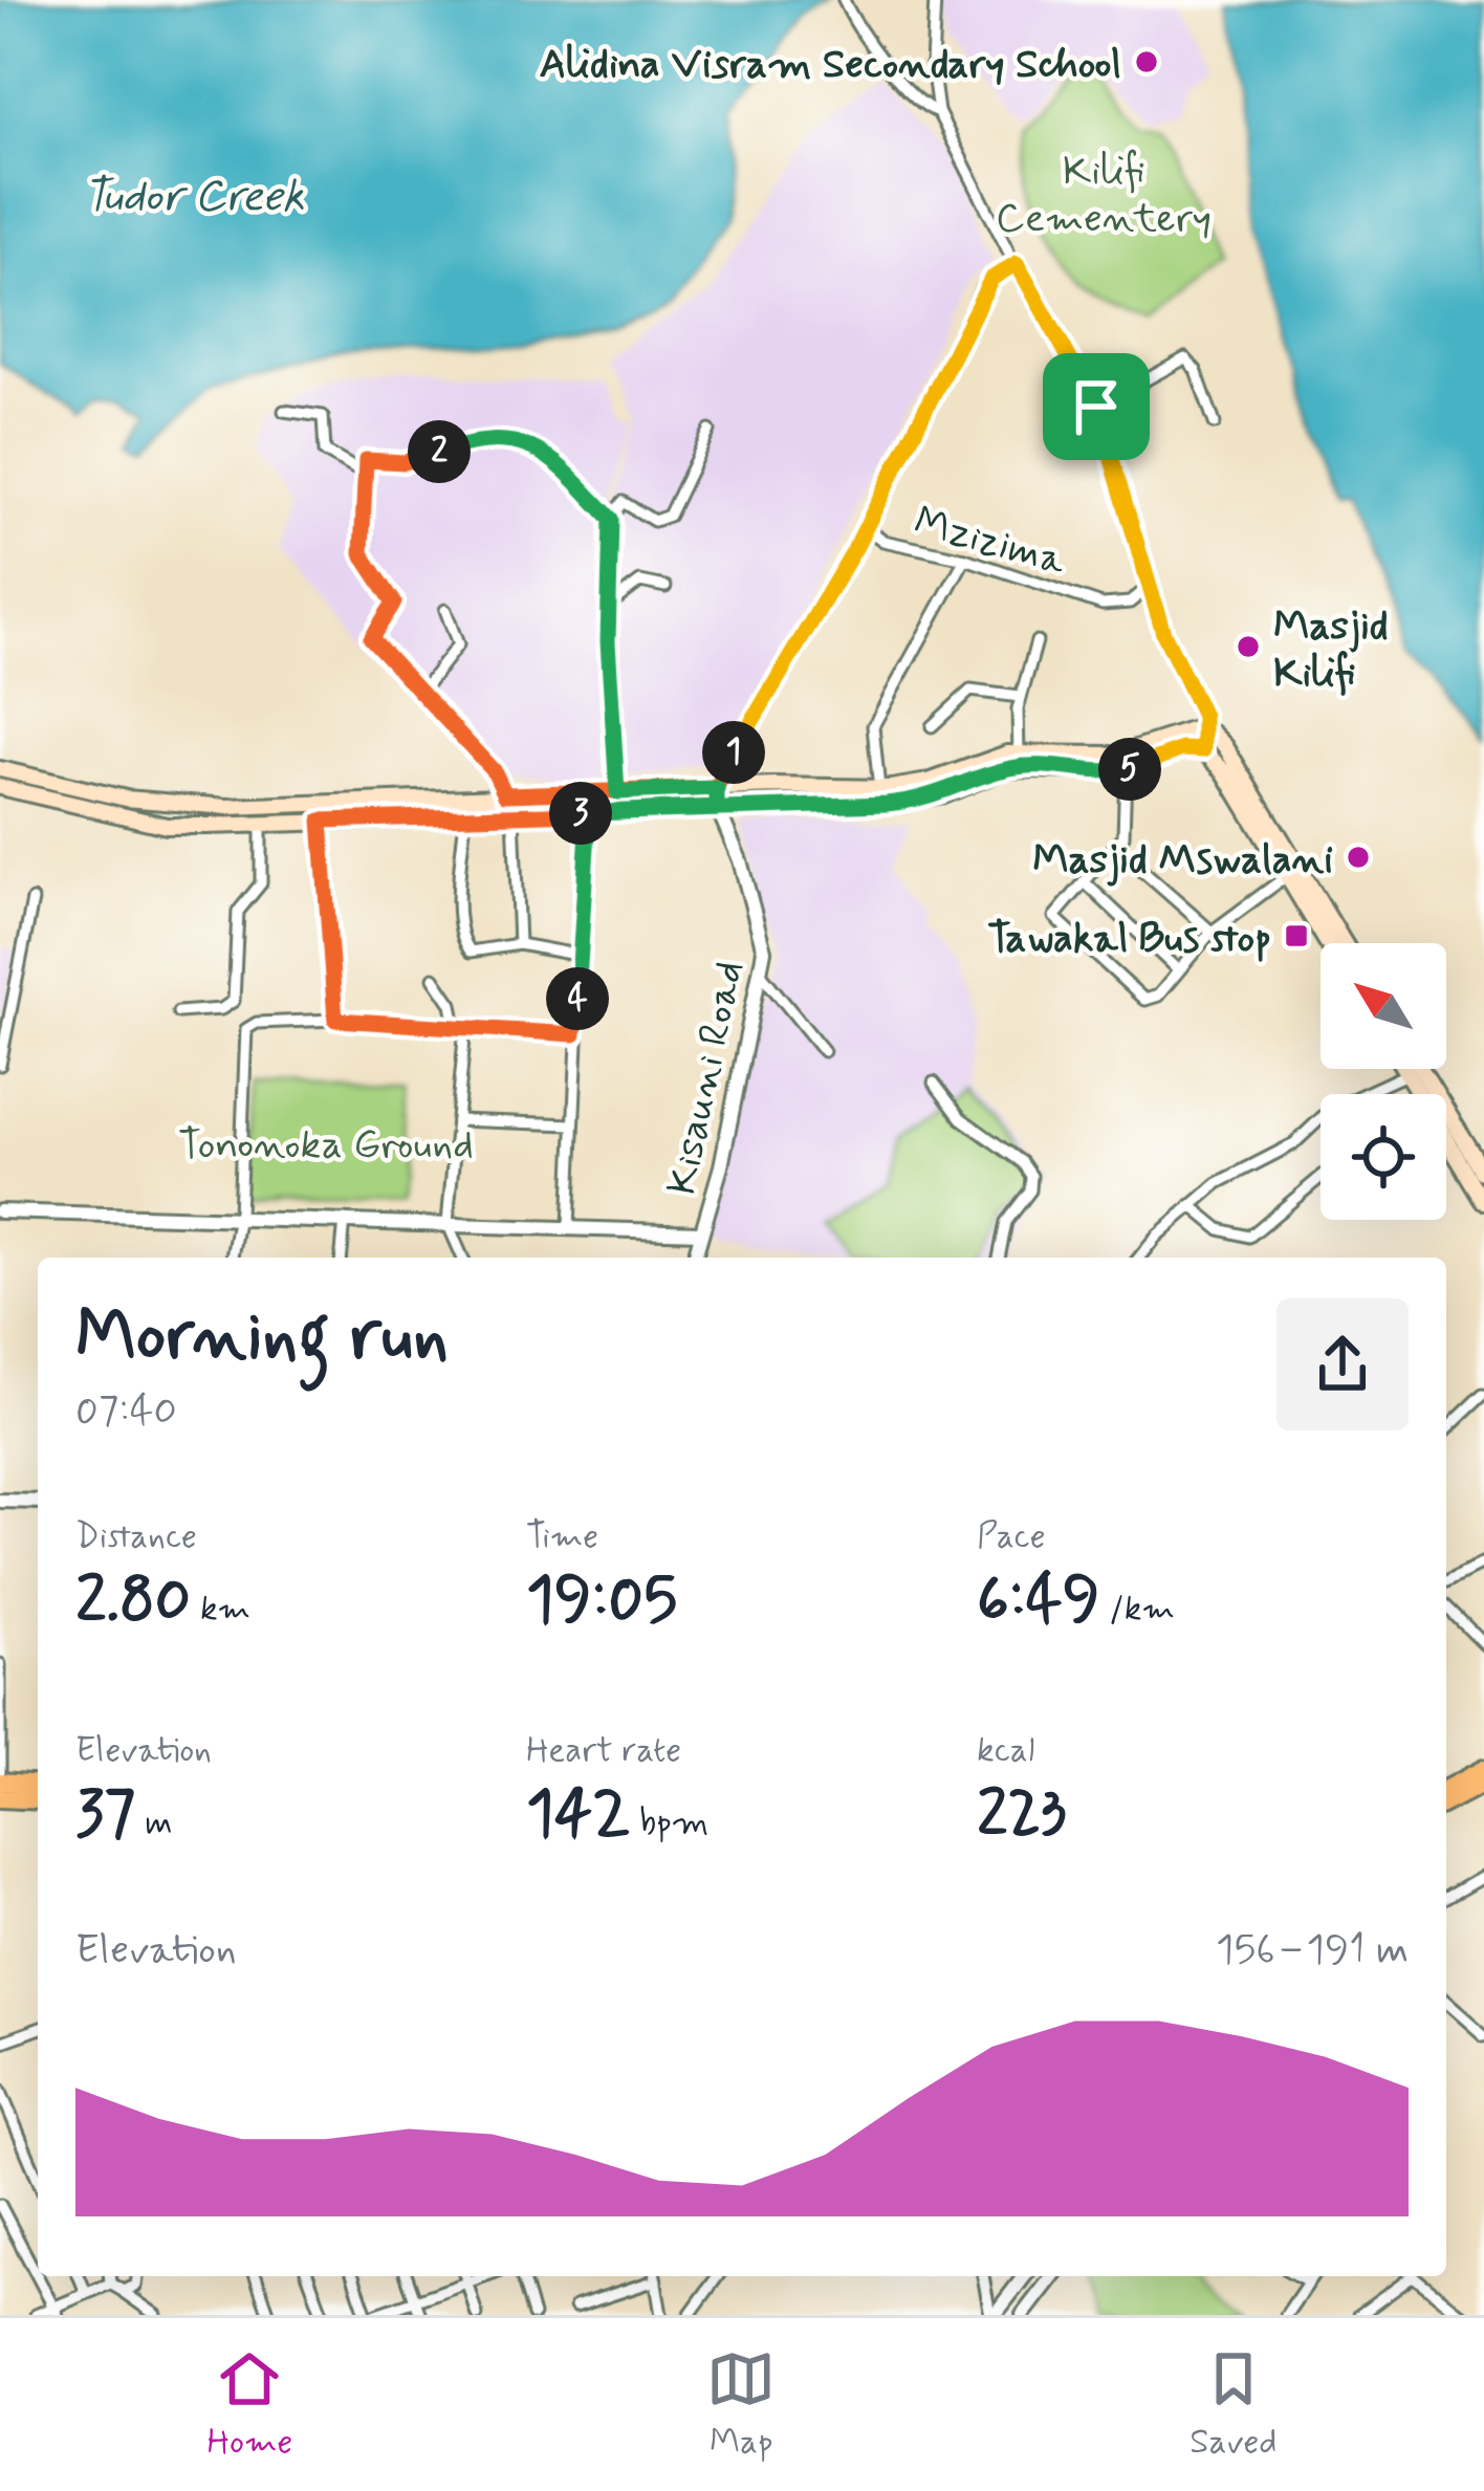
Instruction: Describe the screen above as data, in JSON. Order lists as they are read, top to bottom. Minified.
{"streets":{"street":["Mzizima","Kisauni Road"]},"water":["Tudor Creek"],"parks":["Kilifi Cementery","Tononoka Ground"],"places":{"other":["Alidina Visram Secondary School","Masjid Kilifi","Masjid Mswalani"],"transit":["Tawakal Bus stop"]},"north":"top left","page":{"pins":["2","1","5","3","4"],"heading":["Morning run","07:40"],"stats":[["Distance","2.80 km"],["Time","19:05"],["Pace","6:49 /km"],["Elevation","37 m"],["Heart rate","142 bpm"],["kcal","223"]],"chart":["Elevation","156–191 m"],"tabs":["Home","Map","Saved"]}}
